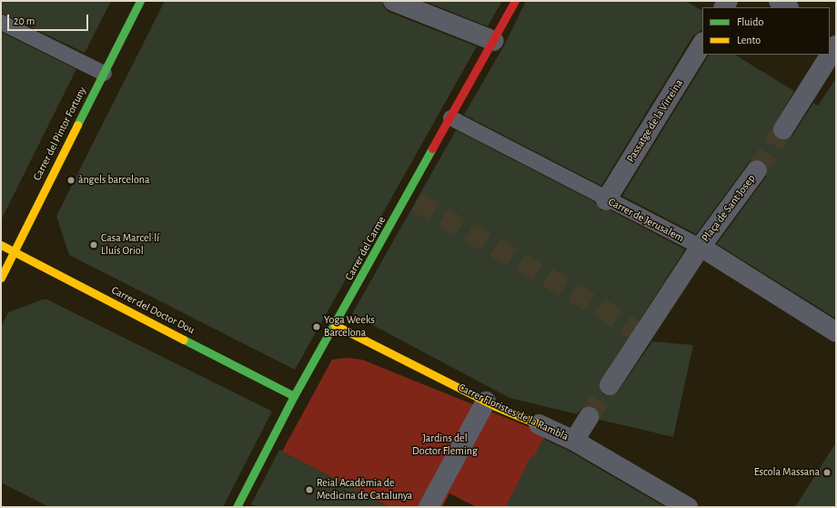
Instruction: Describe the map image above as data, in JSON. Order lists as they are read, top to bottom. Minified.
{"streets":{"street":["Passatge de la Virreina","Carrer del Pintor Fortuny","Plaça de Sant Josep","Carrer de Jerusalem","Carrer del Carme","Carrer del Doctor Dou","Carrer Floristes de la Rambla"]},"crossings":[["Passatge de la Virreina","Carrer de Jerusalem"],["Carrer del Pintor Fortuny","Carrer del Doctor Dou"],["Plaça de Sant Josep","Carrer de Jerusalem"],["Carrer de Jerusalem","Carrer del Carme"],["Carrer del Carme","Carrer del Doctor Dou"],["Carrer del Carme","Carrer Floristes de la Rambla"]],"parks":["Jardins del Doctor Fleming"],"places":["àngels barcelona","Casa Marcel·lí Lluís Oriol","Yoga Weeks Barcelona","Escola Massana","Reial Acadèmia de Medicina de Catalunya"],"legend":["Fluido","Lento"],"scale_bar":"20 m"}
